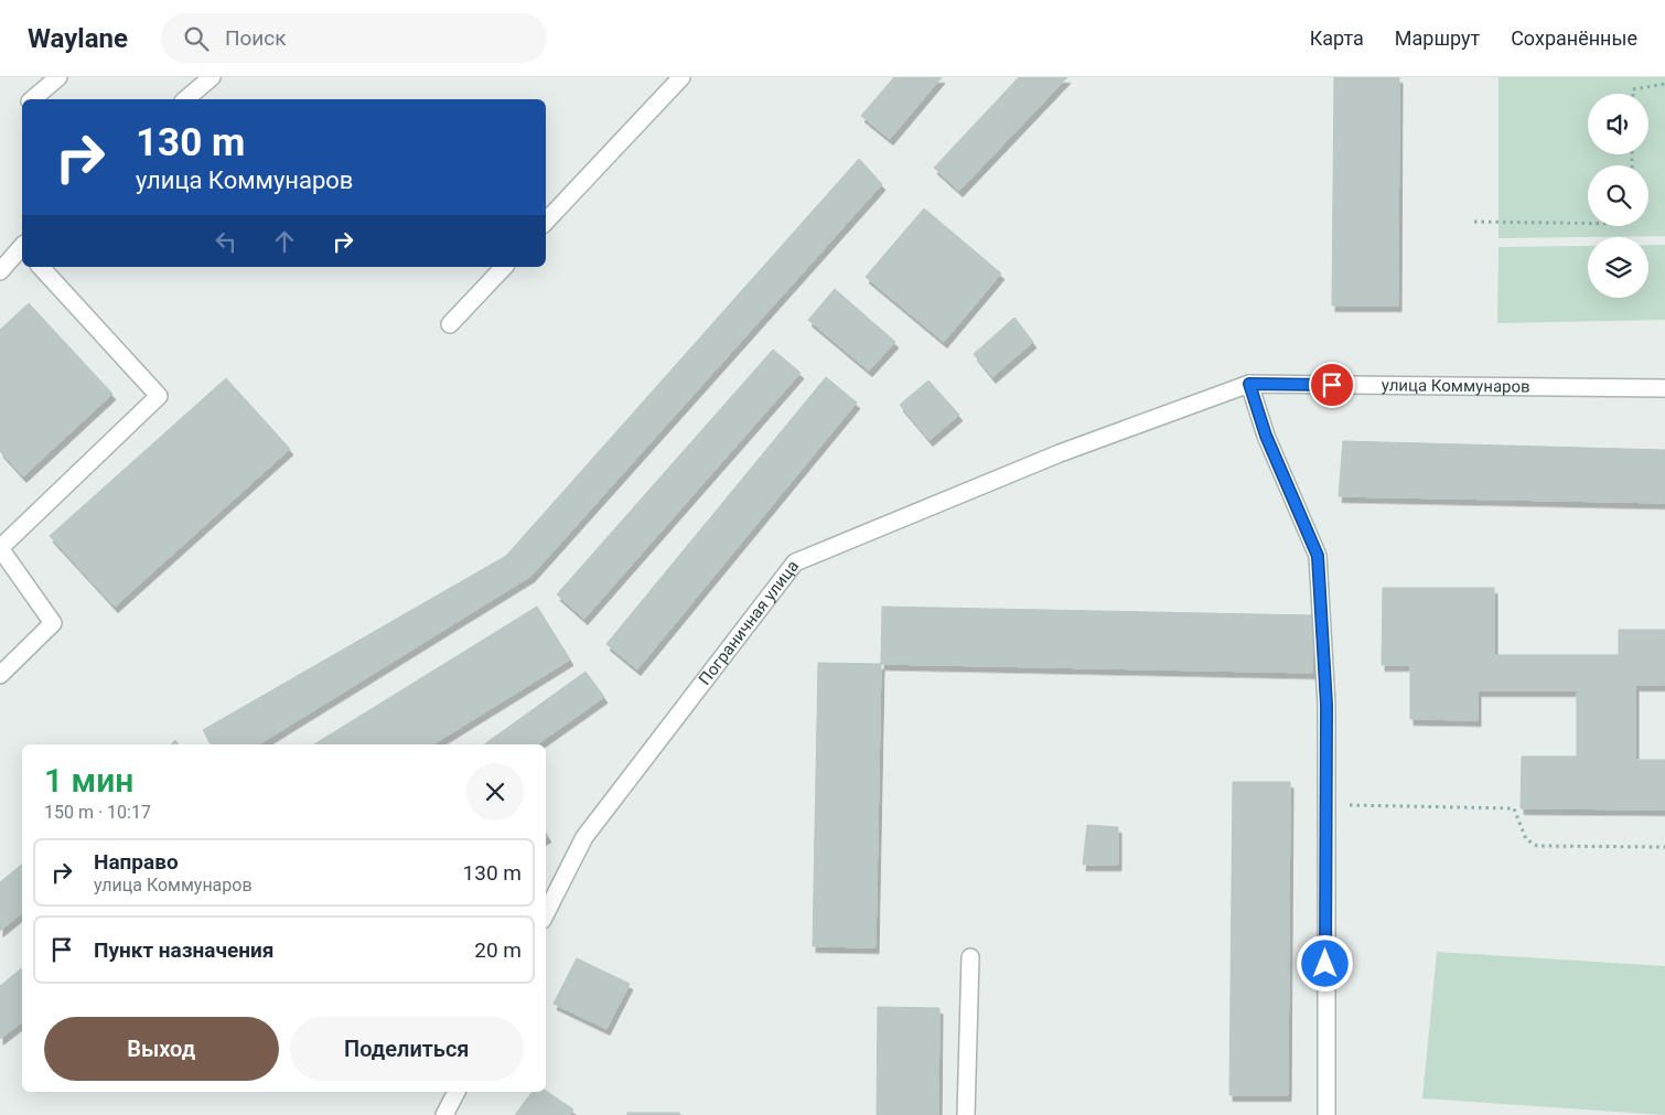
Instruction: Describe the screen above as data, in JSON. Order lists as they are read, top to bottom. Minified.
{"streets":{"street":["улица Коммунаров","Пограничная улица"]},"crossings":[["улица Коммунаров","Пограничная улица"]],"page":{"header":"Waylane","search":"Поиск","nav":["Карта","Маршрут","Сохранённые"],"turn":["130 m","улица Коммунаров"],"heading":["1 мин","150 m · 10:17"],"list":[{"name":"Направо","note":"улица Коммунаров","value":"130 m"},{"name":"Пункт назначения","value":"20 m"}],"buttons":["Выход","Поделиться"]}}
